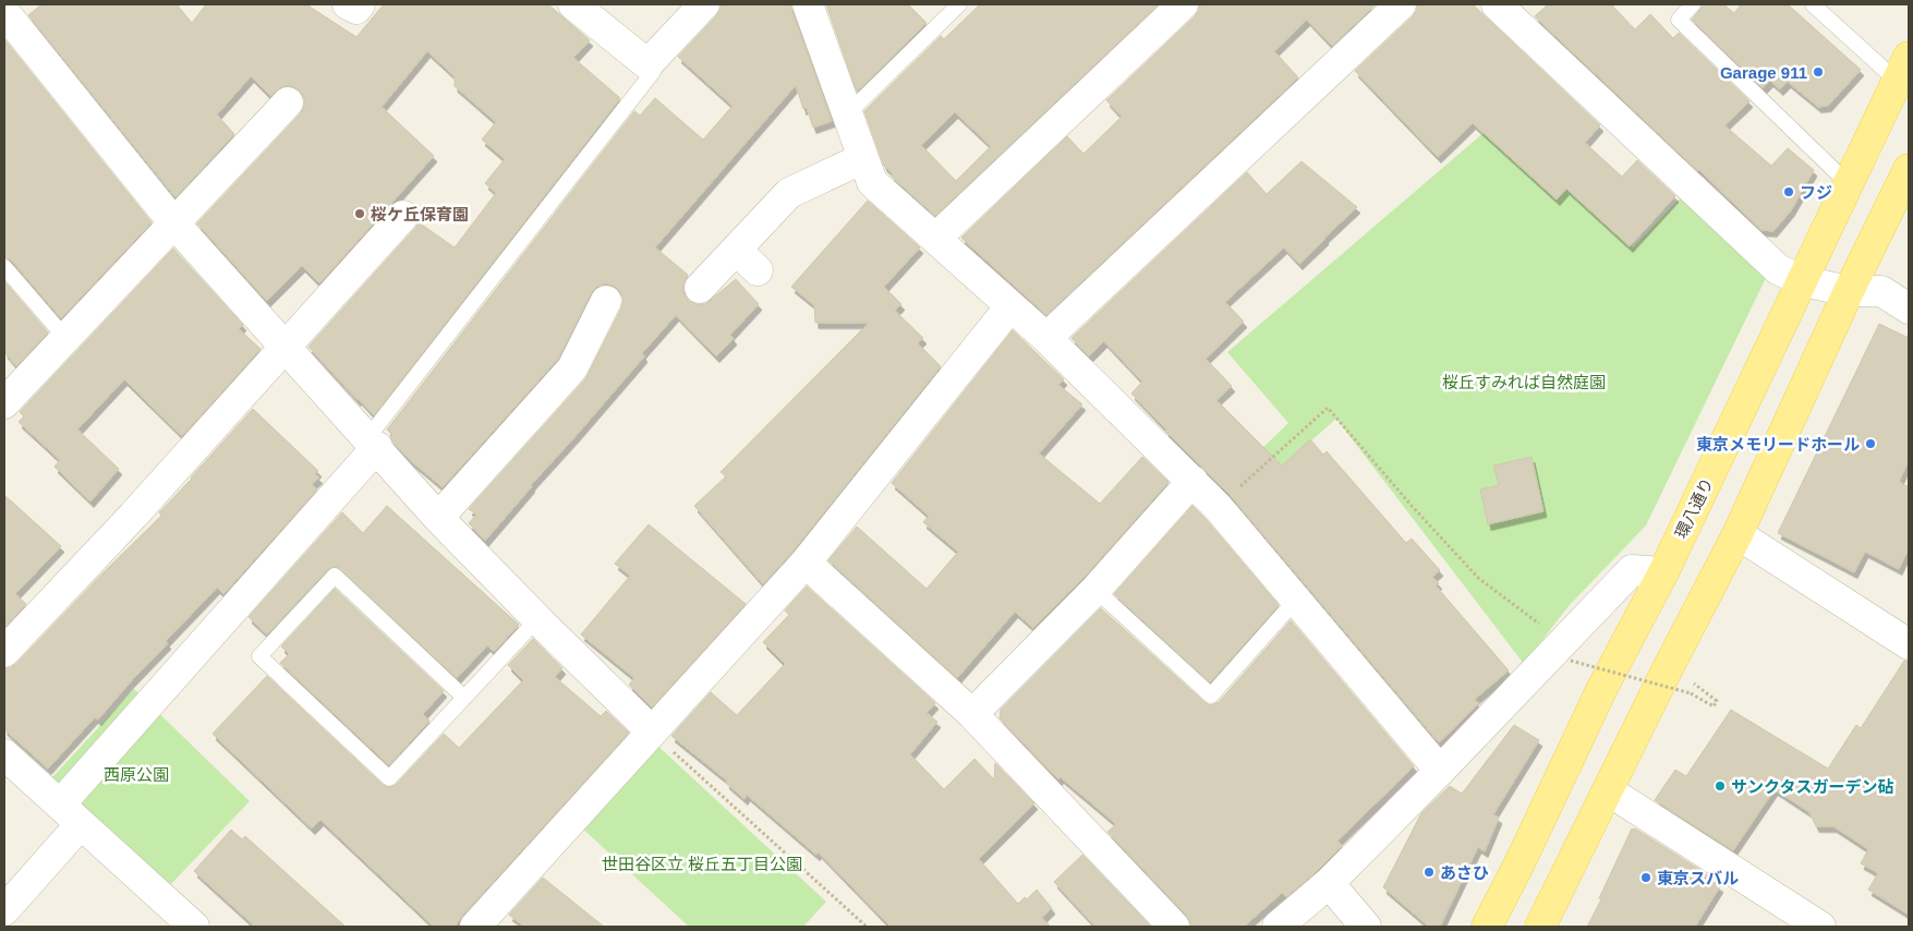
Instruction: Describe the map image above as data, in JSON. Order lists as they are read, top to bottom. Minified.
{"streets":{"main road":["環八通り"]},"parks":["桜丘すみれば自然庭園","西原公園","世田谷区立 桜丘五丁目公園"],"places":["Garage 911","フジ","桜ケ丘保育園","東京メモリードホール","サンクタスガーデン砧","あさひ","東京スバル"]}
